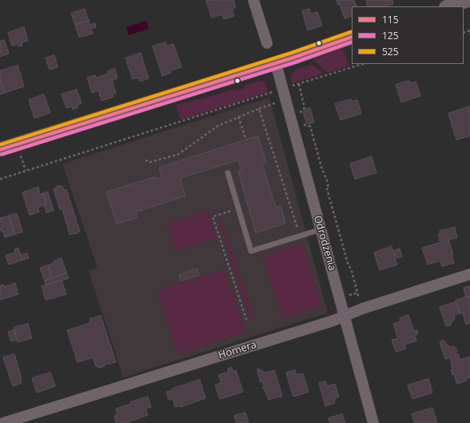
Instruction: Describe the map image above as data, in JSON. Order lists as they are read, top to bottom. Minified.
{"streets":{"street":["Odrodzenia","Homera"]},"crossings":[["Odrodzenia","Homera"]],"lines":["transit line 525","transit line 115","transit line 125"],"legend":["115","125","525"]}
